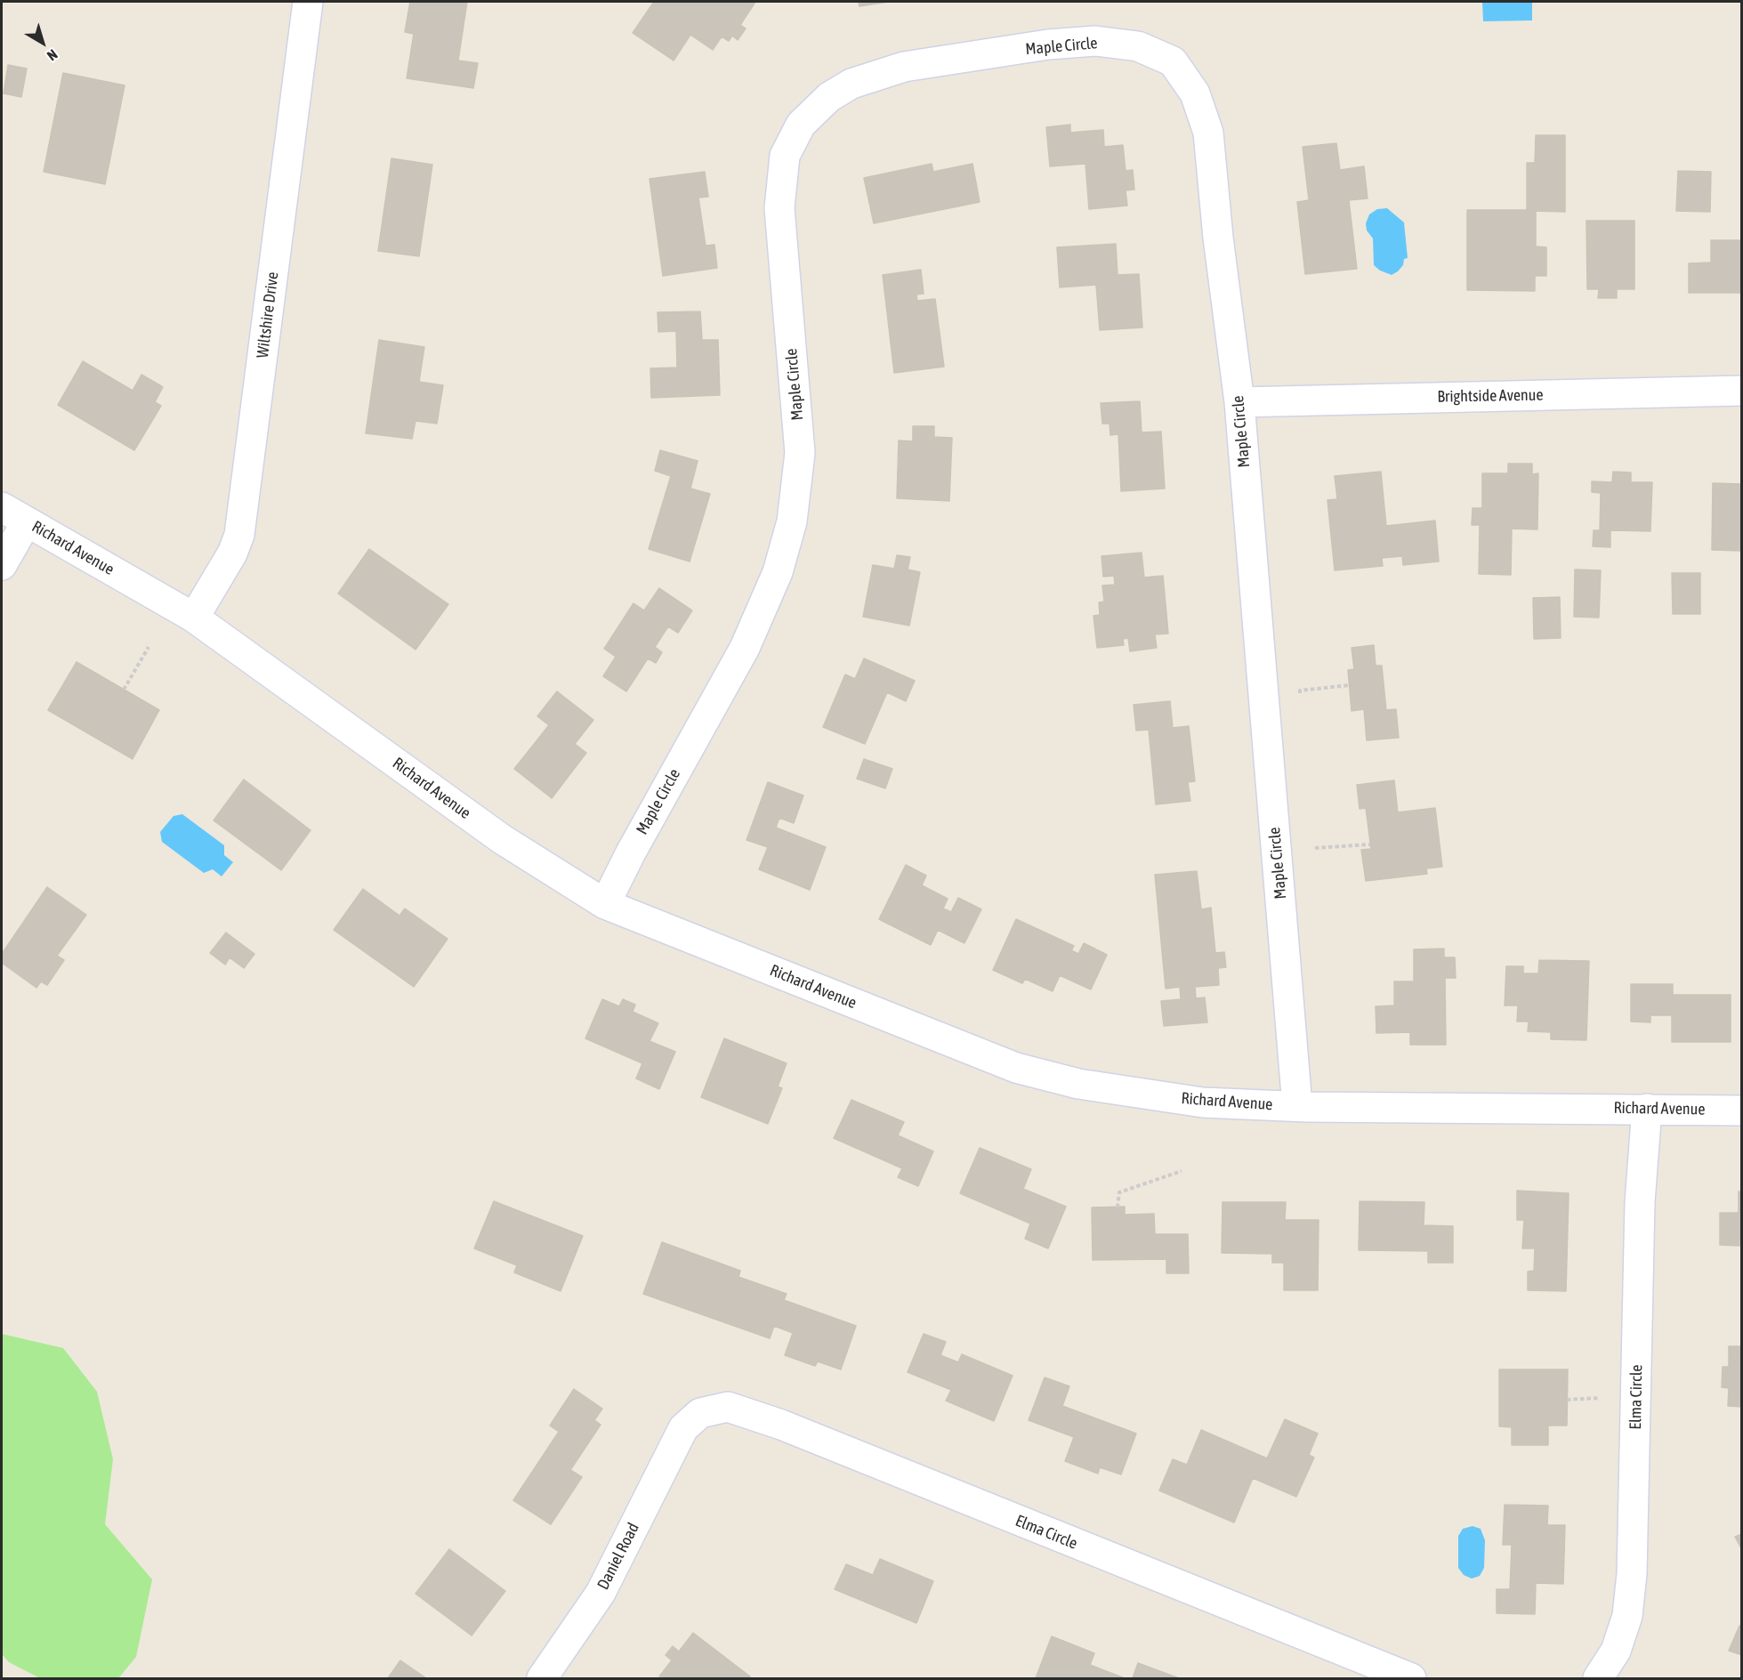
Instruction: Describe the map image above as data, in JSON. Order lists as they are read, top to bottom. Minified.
{"streets":{"street":["Maple Circle","Wiltshire Drive","Brightside Avenue","Richard Avenue","Elma Circle","Daniel Road"]},"crossings":[["Maple Circle","Brightside Avenue"],["Maple Circle","Richard Avenue"],["Wiltshire Drive","Richard Avenue"],["Richard Avenue","Elma Circle"],["Elma Circle","Daniel Road"]],"north":"bottom right"}
